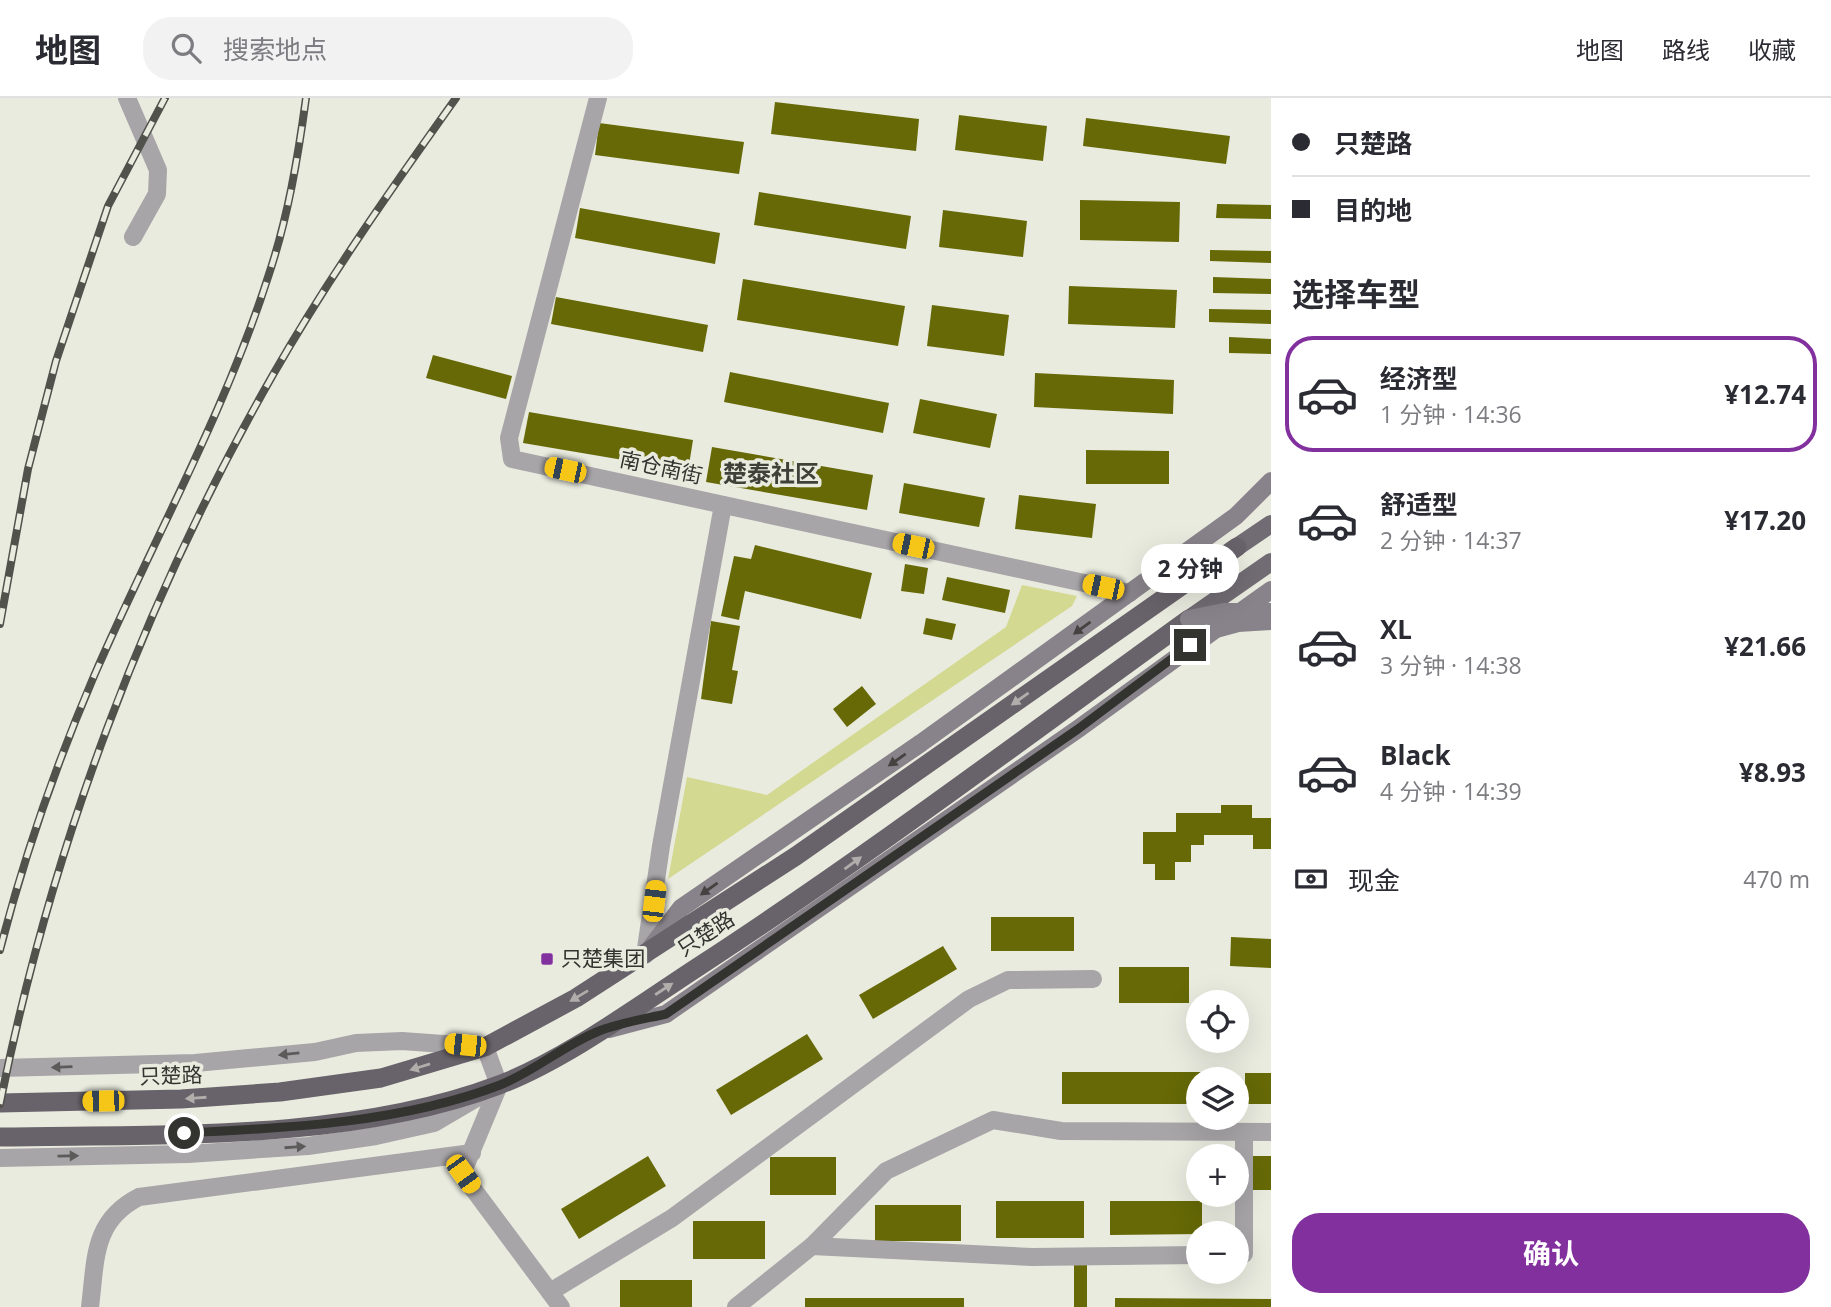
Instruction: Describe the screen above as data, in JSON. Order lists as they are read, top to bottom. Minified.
{"streets":{"highway":["只楚路"],"street":["南仓南街"]},"districts":["楚泰社区"],"places":{"transit":["只楚集团"]},"page":{"header":"地图","search":"搜索地点","nav":["地图","路线","收藏"],"banner":["只楚路","目的地"],"heading":"选择车型","list":[{"name":"经济型","note":"1 分钟 · 14:36","value":"¥12.74"},{"name":"舒适型","note":"2 分钟 · 14:37","value":"¥17.20"},{"name":"XL","note":"3 分钟 · 14:38","value":"¥21.66"},{"name":"Black","note":"4 分钟 · 14:39","value":"¥8.93"}],"bubble":"2 分钟","pay":["现金","470 m"],"map_buttons":["+","−"],"buttons":"确认"}}
